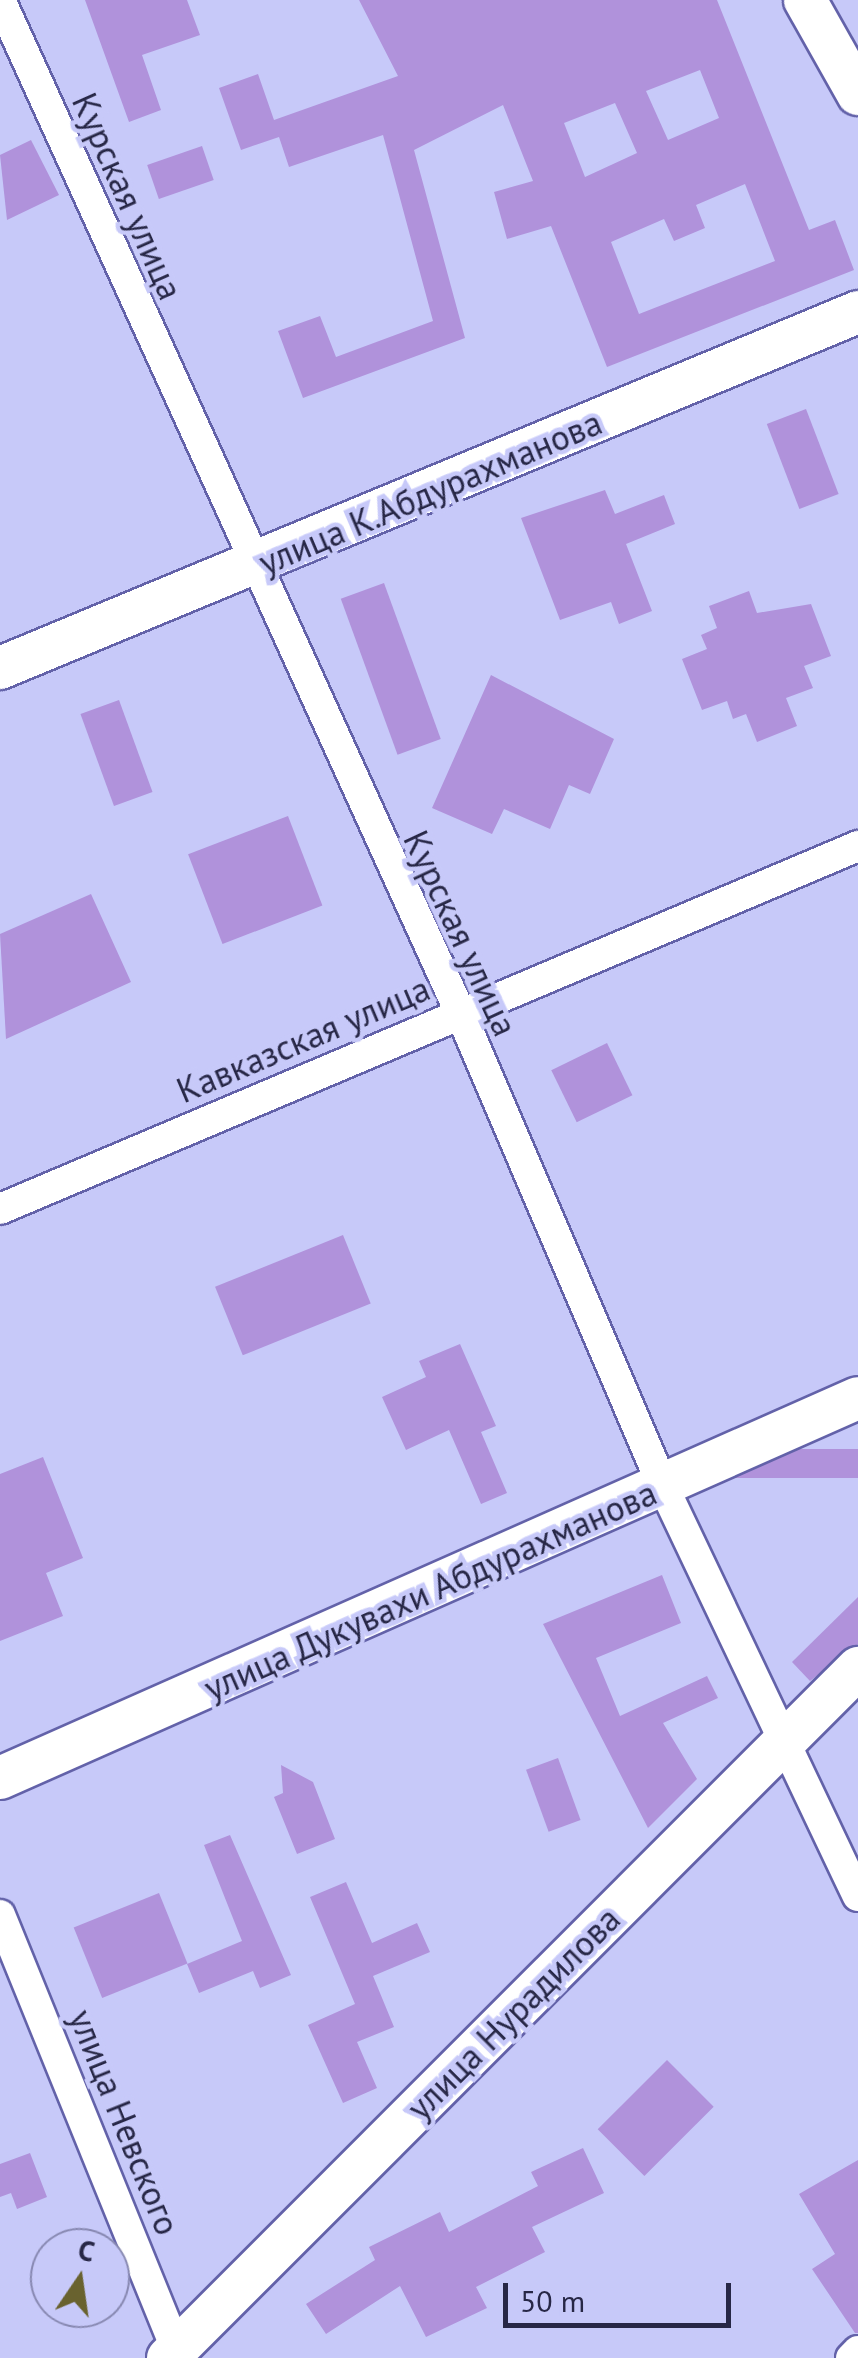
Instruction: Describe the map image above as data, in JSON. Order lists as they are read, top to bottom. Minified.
{"streets":{"street":["Курская улица","улица К.Абдурахманова","Кавказская улица","улица Дукувахи Абдурахманова","улица Нурадилова","улица Невского"]},"crossings":[["Курская улица","улица К.Абдурахманова"],["Курская улица","Кавказская улица"],["Курская улица","улица Дукувахи Абдурахманова"],["Курская улица","улица Нурадилова"],["улица Нурадилова","улица Невского"]],"scale_bar":"50 m","north":"top"}
